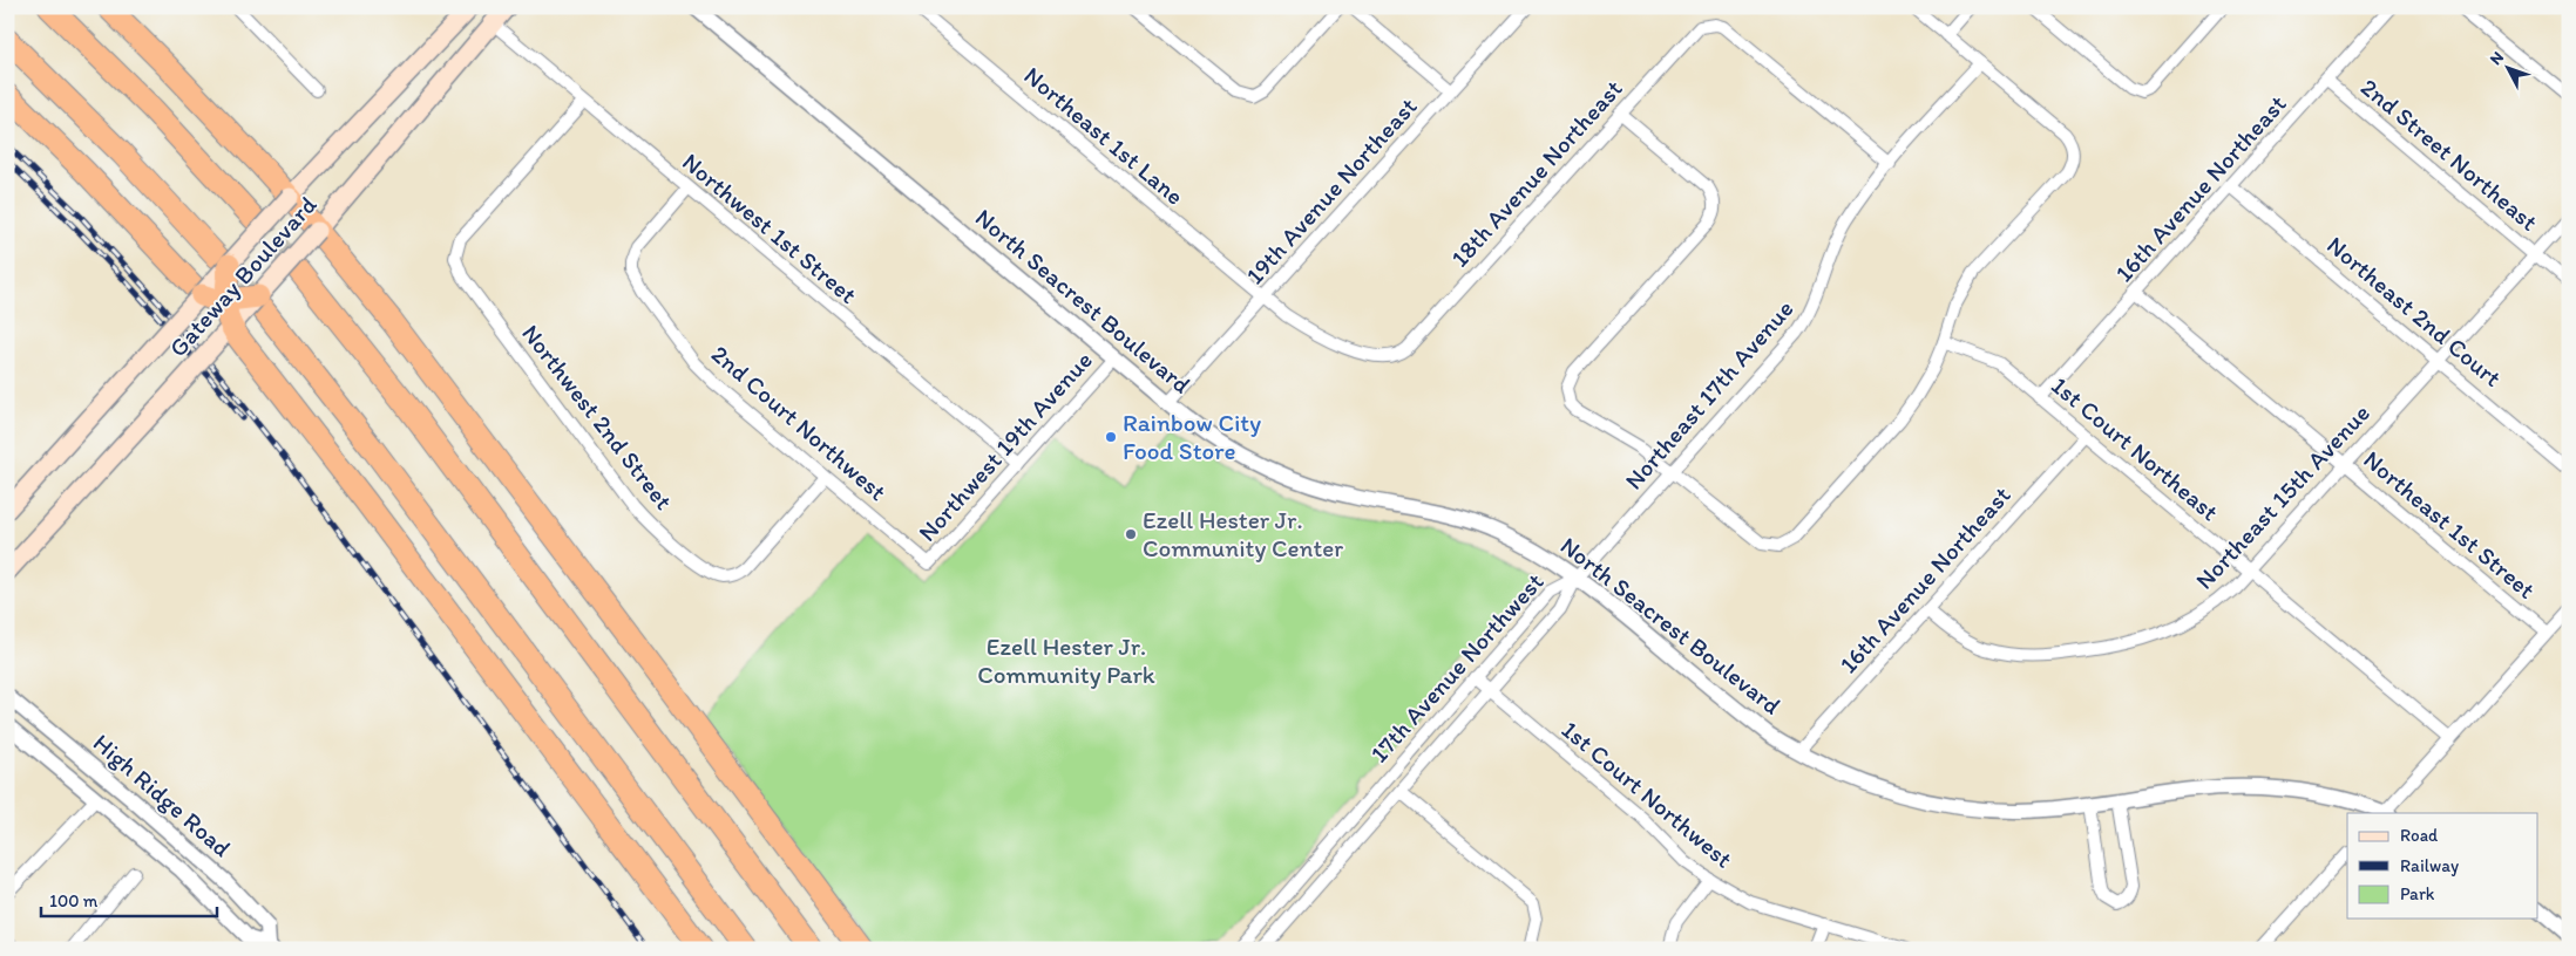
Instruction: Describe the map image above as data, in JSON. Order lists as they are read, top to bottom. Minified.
{"streets":{"main road":["Gateway Boulevard"],"street":["Northeast 1st Lane","2nd Street Northeast","18th Avenue Northeast","16th Avenue Northeast","19th Avenue Northeast","Northwest 1st Street","North Seacrest Boulevard","Northeast 2nd Court","Northeast 17th Avenue","Northwest 2nd Street","2nd Court Northwest","Northwest 19th Avenue","1st Court Northeast","Northeast 15th Avenue","Northeast 1st Street","17th Avenue Northwest","1st Court Northwest","High Ridge Road"]},"crossings":[["Northeast 1st Lane","18th Avenue Northeast"],["Northeast 1st Lane","19th Avenue Northeast"],["2nd Street Northeast","16th Avenue Northeast"],["2nd Street Northeast","Northeast 15th Avenue"],["18th Avenue Northeast","19th Avenue Northeast"],["18th Avenue Northeast","Northeast 17th Avenue"],["16th Avenue Northeast","North Seacrest Boulevard"],["16th Avenue Northeast","Northeast 2nd Court"],["16th Avenue Northeast","1st Court Northeast"],["16th Avenue Northeast","Northeast 15th Avenue"],["16th Avenue Northeast","Northeast 1st Street"],["19th Avenue Northeast","North Seacrest Boulevard"],["Northwest 1st Street","Gateway Boulevard"],["Northwest 1st Street","Northwest 2nd Street"],["Northwest 1st Street","2nd Court Northwest"],["Northwest 1st Street","Northwest 19th Avenue"],["North Seacrest Boulevard","Northeast 17th Avenue"],["North Seacrest Boulevard","Northwest 19th Avenue"],["North Seacrest Boulevard","17th Avenue Northwest"],["Northeast 2nd Court","Northeast 15th Avenue"],["Northeast 17th Avenue","17th Avenue Northwest"],["Northwest 2nd Street","2nd Court Northwest"],["2nd Court Northwest","Northwest 19th Avenue"],["1st Court Northeast","Northeast 15th Avenue"],["Northeast 15th Avenue","Northeast 1st Street"],["17th Avenue Northwest","1st Court Northwest"]],"parks":["Ezell Hester Jr. Community Park"],"places":["Rainbow City Food Store","Ezell Hester Jr. Community Center"],"legend":["Road","Railway","Park"],"scale_bar":"100 m","north":"top left"}
